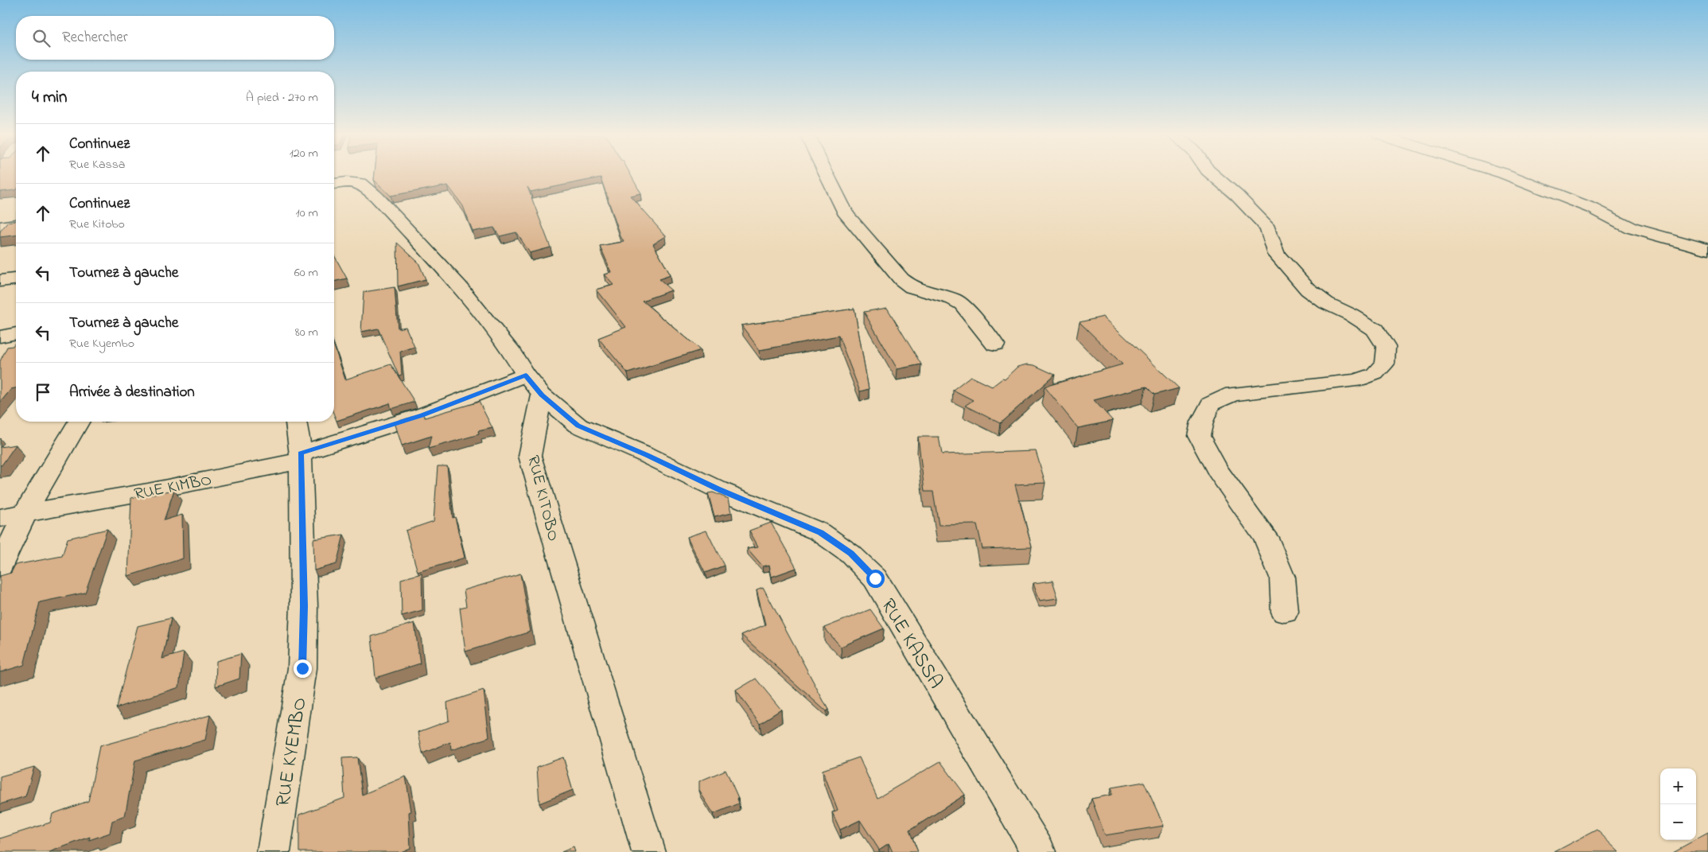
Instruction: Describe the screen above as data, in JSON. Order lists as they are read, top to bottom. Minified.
{"streets":{"street":["RUE KIMBO","RUE KITOBO","RUE KASSA","RUE KYEMBO"]},"crossings":[["RUE KIMBO","RUE KYEMBO"],["RUE KITOBO","RUE KASSA"]],"page":{"search":"Rechercher","heading":["4 min","À pied · 270 m"],"list":[["Continuez","Rue Kassa","120 m"],["Continuez","Rue Kitobo","10 m"],["Tournez à gauche","60 m"],["Tournez à gauche","Rue Kyembo","80 m"],"Arrivée à destination"],"map_buttons":["+","−"]}}
